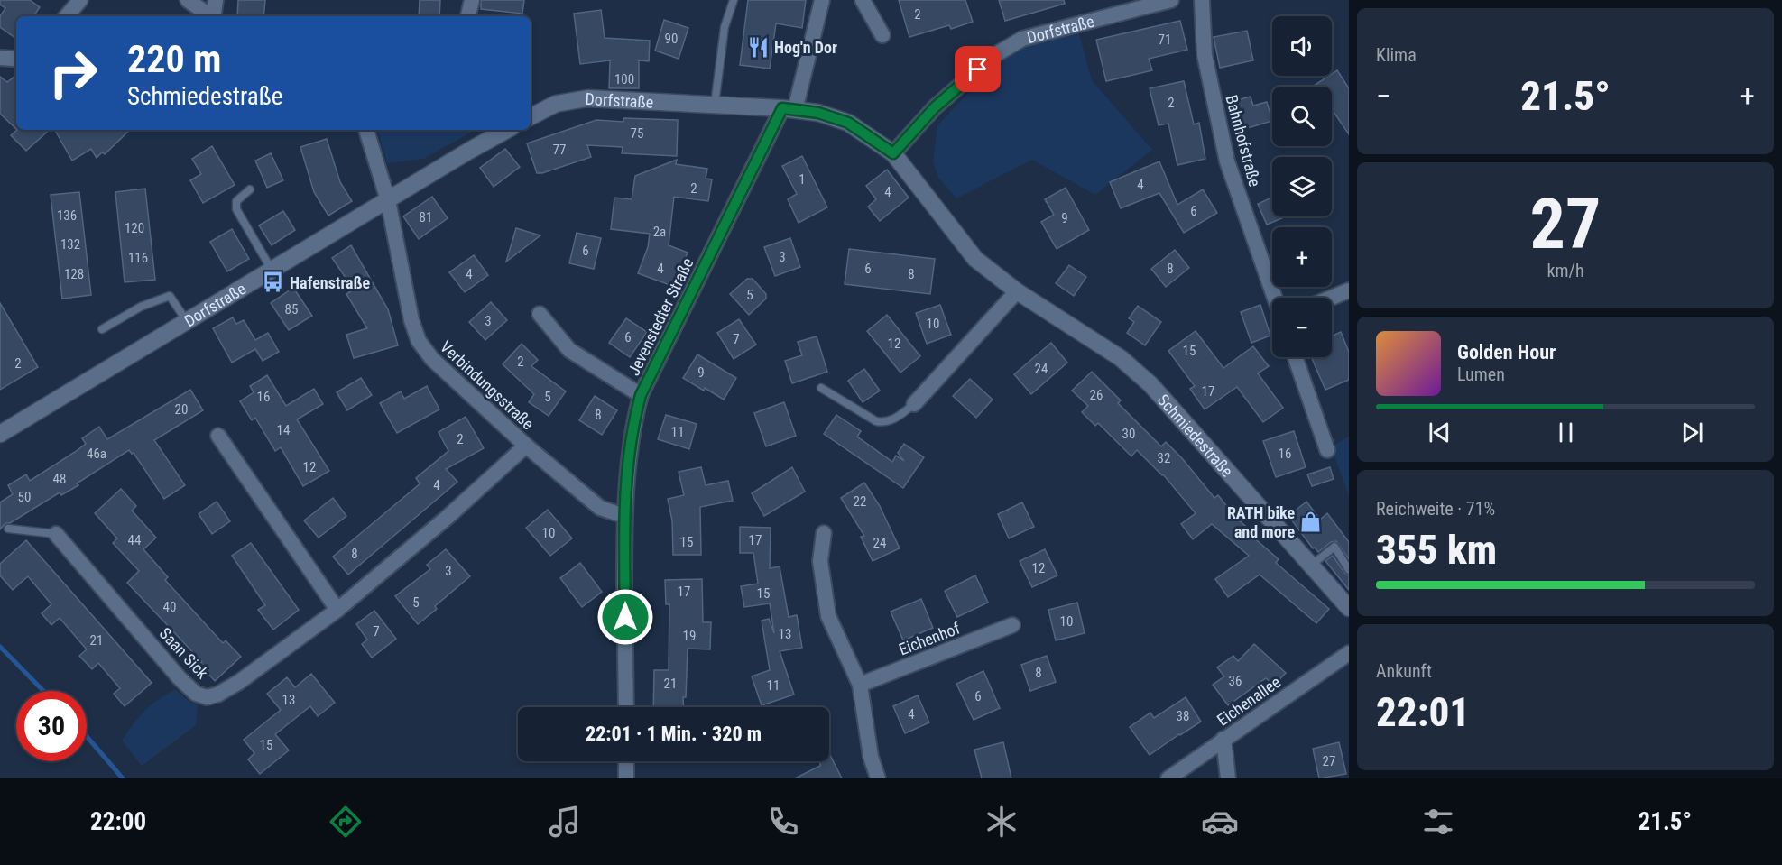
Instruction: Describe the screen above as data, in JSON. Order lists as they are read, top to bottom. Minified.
{"streets":{"street":["Dorfstraße","Bahnhofstraße","Jevenstedter Straße","Verbindungsstraße","Schmiedestraße","Eichenhof","Saan Sick","Eichenallee"]},"crossings":[["Dorfstraße","Jevenstedter Straße"],["Dorfstraße","Verbindungsstraße"],["Dorfstraße","Schmiedestraße"],["Jevenstedter Straße","Verbindungsstraße"],["Jevenstedter Straße","Schmiedestraße"],["Verbindungsstraße","Saan Sick"]],"places":{"restaurant":["Hog'n Dor"],"bus stop":["Hafenstraße"],"shop":["RATH bike and more"]},"house_numbers":["2","90","71","100","2","75","77","1","4","2","4","6","136","81","9","120","2a","132","6","3","116","4","6","8","128","4","8","5","85","3","10","6","7","12","15","2","2","24","9","17","26","16","5","20","8","14","11","30","2","46a","16","32","12","48","4","50","22","10","44","17","15","24","8","12","3","17","15","5","40","10","7","13","19","21","8","36","21","11","6","13","4","38","15","27"],"page":{"tile":["Klima",["27","km/h"],["Reichweite · 71%","355 km"],["Ankunft","22:01"]],"map_buttons":["+","−"],"turn":["220 m","Schmiedestraße"],"heat":["−","21.5°","+"],"song":["Golden Hour","Lumen"],"limit":"30","trip":"22:01 · 1 Min. · 320 m","tabs":["22:00","21.5°"]}}
